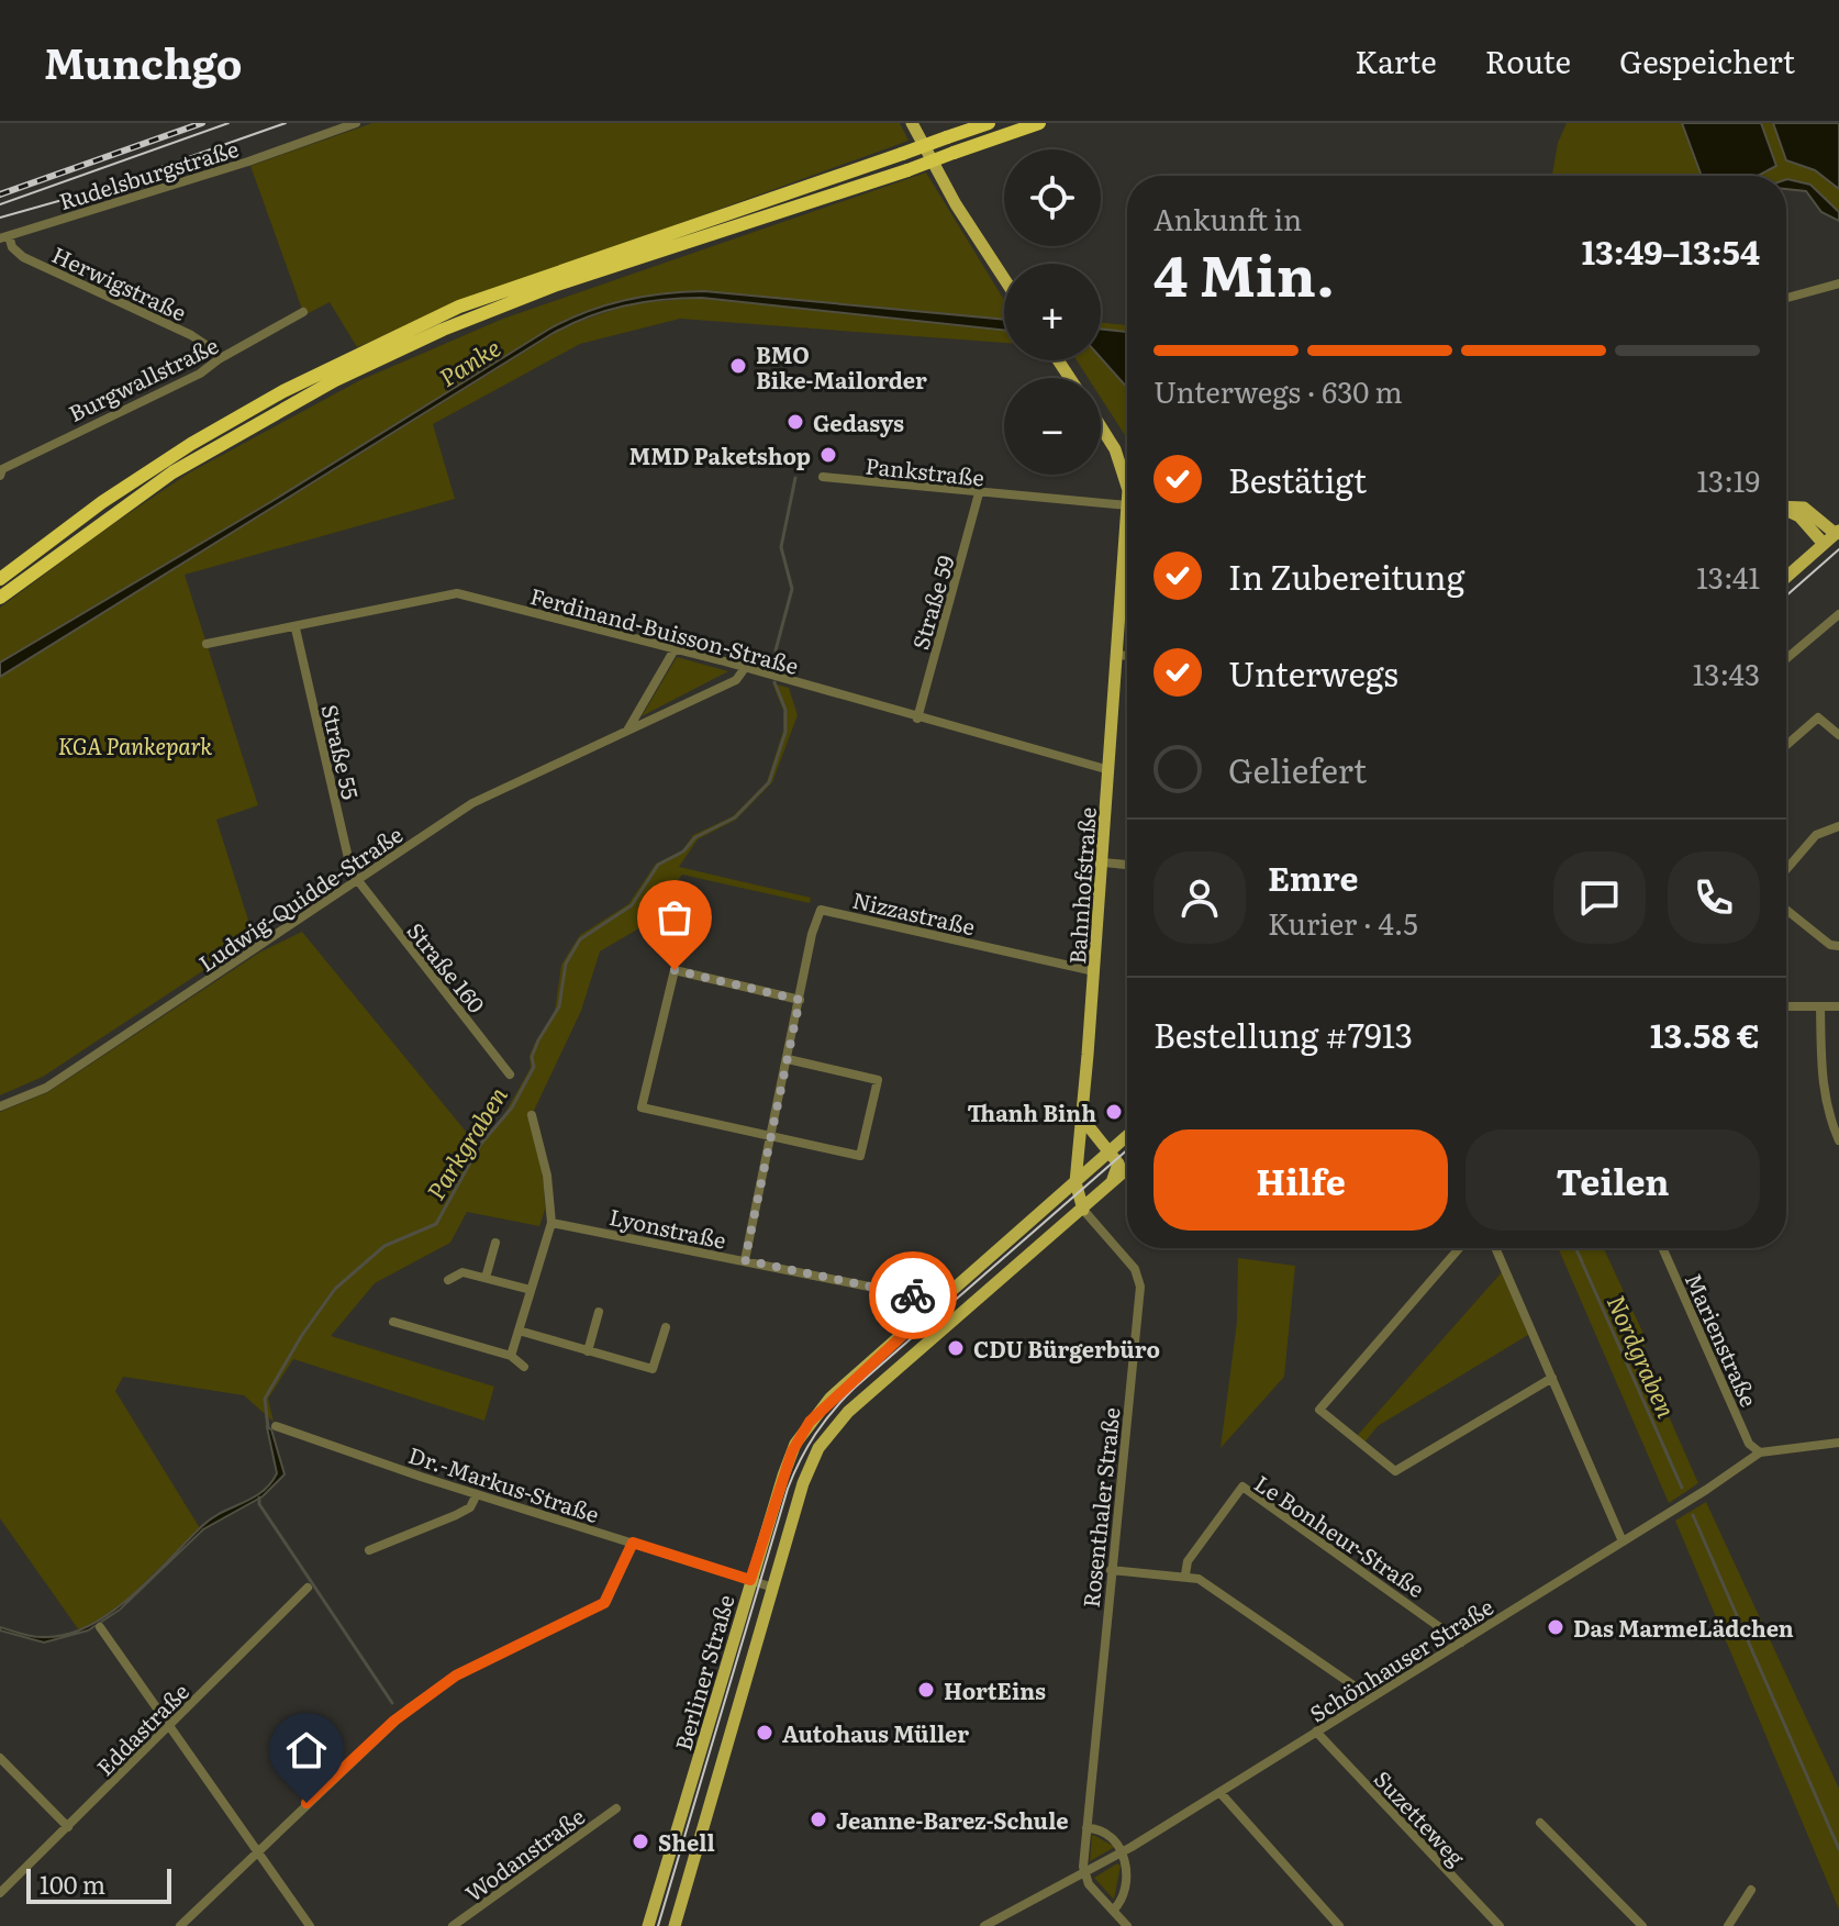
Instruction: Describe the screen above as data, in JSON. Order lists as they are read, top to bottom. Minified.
{"streets":{"main road":["Bahnhofstraße","Berliner Straße"],"street":["Rudelsburgstraße","Herwigstraße","Burgwallstraße","Pankstraße","Straße 59","Ferdinand-Buisson-Straße","Straße 55","Ludwig-Quidde-Straße","Nizzastraße","Straße 160","Lyonstraße","Marienstraße","Dr.-Markus-Straße","Rosenthaler Straße","Le Bonheur-Straße","Schönhauser Straße","Eddastraße","Suzetteweg","Wodanstraße"]},"crossings":[["Rudelsburgstraße","Herwigstraße"],["Herwigstraße","Burgwallstraße"],["Pankstraße","Straße 59"],["Straße 59","Ferdinand-Buisson-Straße"],["Ferdinand-Buisson-Straße","Straße 55"],["Ferdinand-Buisson-Straße","Bahnhofstraße"],["Ferdinand-Buisson-Straße","Ludwig-Quidde-Straße"],["Straße 55","Ludwig-Quidde-Straße"],["Straße 55","Straße 160"],["Bahnhofstraße","Nizzastraße"],["Bahnhofstraße","Berliner Straße"],["Ludwig-Quidde-Straße","Straße 160"],["Nizzastraße","Lyonstraße"],["Lyonstraße","Berliner Straße"],["Marienstraße","Schönhauser Straße"],["Dr.-Markus-Straße","Berliner Straße"],["Rosenthaler Straße","Schönhauser Straße"],["Rosenthaler Straße","Berliner Straße"],["Le Bonheur-Straße","Schönhauser Straße"],["Schönhauser Straße","Suzetteweg"]],"water":["Panke","Parkgraben","Nordgraben"],"parks":["KGA Pankepark"],"places":["BMO Bike-Mailorder","Gedasys","MMD Paketshop","Thanh Binh","CDU Bürgerbüro","Das MarmeLädchen","HortEins","Autohaus Müller","Jeanne-Barez-Schule","Shell"],"scale_bar":"100 m","page":{"header":"Munchgo","nav":["Karte","Route","Gespeichert"],"map_buttons":["+","−"],"heading":["4 Min.","Ankunft in","13:49–13:54"],"panel":["Emre","Kurier · 4.5","Bestellung #7913","13.58 €"],"bar":"Unterwegs · 630 m","list":[["Bestätigt","13:19"],["In Zubereitung","13:41"],["Unterwegs","13:43"],"Geliefert"],"buttons":["Hilfe","Teilen"],"scale":"100 m"}}
